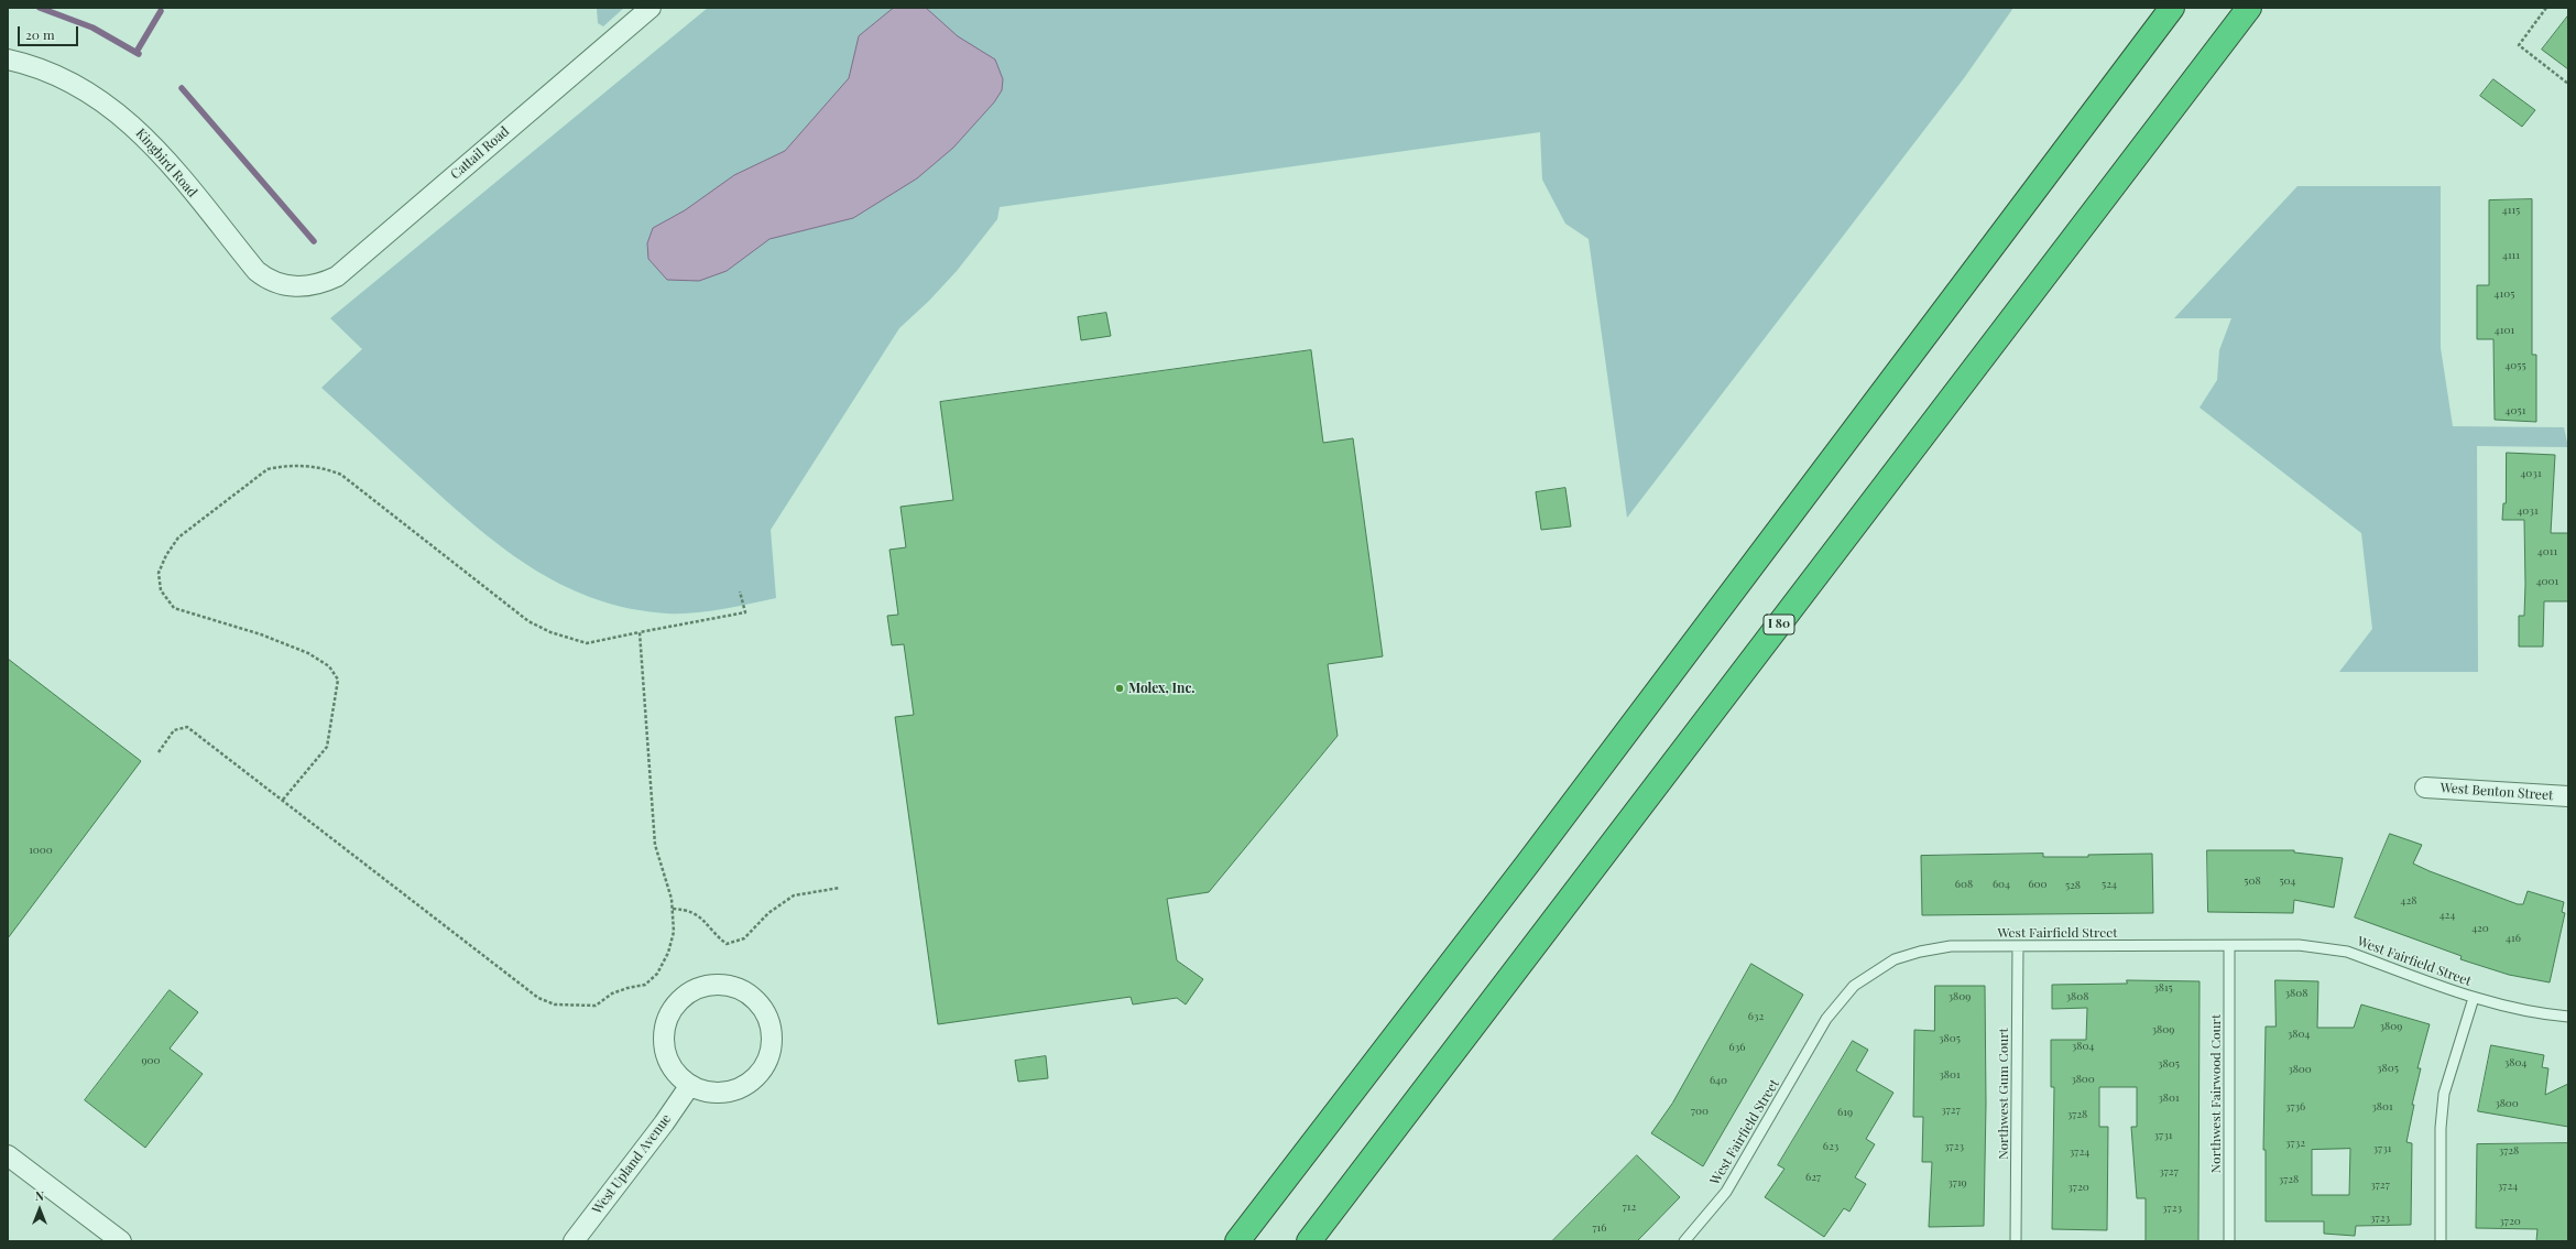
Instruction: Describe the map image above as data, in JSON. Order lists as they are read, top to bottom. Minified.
{"streets":{"highway":["I 80"],"street":["Cattail Road","Kingbird Road","West Benton Street","West Upland Avenue"],"lane":["West Fairfield Street","Northwest Gum Court","Northwest Fairwood Court"]},"crossings":[["Cattail Road","Kingbird Road"],["West Fairfield Street","Northwest Gum Court"],["West Fairfield Street","Northwest Fairwood Court"]],"places":["Molex, Inc."],"house_numbers":["4115","4111","4105","4101","4055","4051","4031","4031","4011","4001","1000","508","504","608","604","600","524","528","428","424","420","416","3815","3808","3809","3808","632","3809","3809","3804","3805","3804","636","900","3804","3805","3805","3800","3801","3800","640","3801","3800","3736","3801","3727","700","619","3728","3731","3732","623","3723","3731","3728","3724","3727","627","3728","3719","3727","3724","3720","712","3723","3723","3720","716"],"scale_bar":"20 m","north":"top"}
